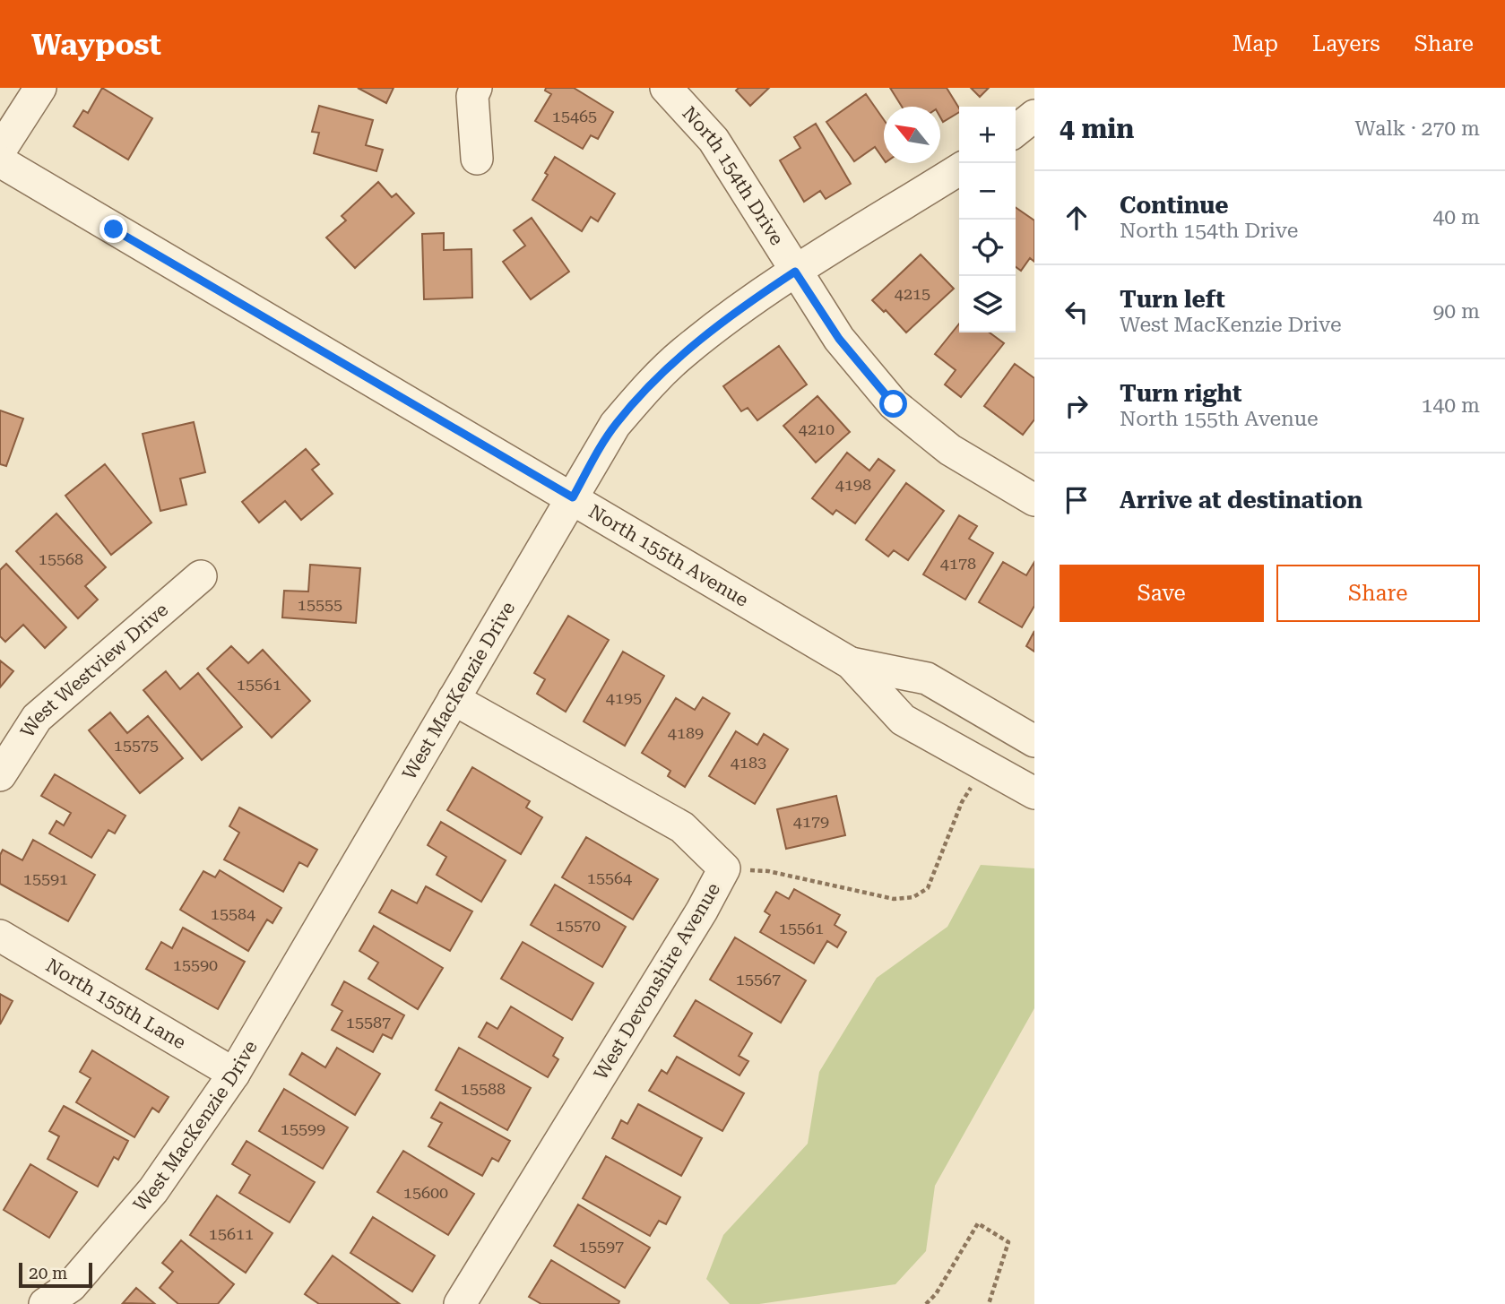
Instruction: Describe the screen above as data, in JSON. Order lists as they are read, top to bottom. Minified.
{"streets":{"street":["North 154th Drive","North 155th Avenue","West Westview Drive","West MacKenzie Drive","West Devonshire Avenue","North 155th Lane"]},"crossings":[["North 154th Drive","West MacKenzie Drive"],["North 155th Avenue","West MacKenzie Drive"],["West MacKenzie Drive","West Devonshire Avenue"],["West MacKenzie Drive","North 155th Lane"]],"house_numbers":["15465","4215","4210","4198","15568","4178","15555","15561","4195","4189","15575","4183","4179","15564","15591","15584","15570","15561","15590","15567","15587","15588","15599","15600","15611","15597"],"scale_bar":"20 m","north":"top left","page":{"header":"Waypost","nav":["Map","Layers","Share"],"heading":["4 min","Walk · 270 m"],"map_buttons":["+","−"],"list":[["Continue","North 154th Drive","40 m"],["Turn left","West MacKenzie Drive","90 m"],["Turn right","North 155th Avenue","140 m"],"Arrive at destination"],"buttons":["Save","Share"],"scale":"20 m"}}
